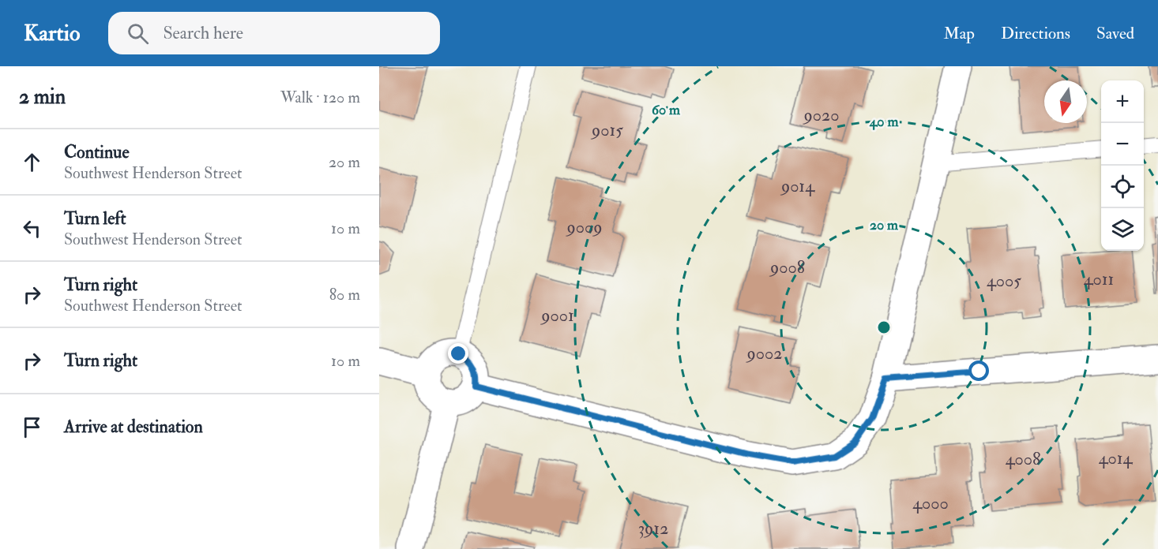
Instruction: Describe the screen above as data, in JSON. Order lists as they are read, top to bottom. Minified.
{"house_numbers":["9020","9015","9014","9009","9008","4011","4005","9001","9002","4014","4008","4000","3912"],"north":"bottom","page":{"header":"Kartio","search":"Search here","nav":["Map","Directions","Saved"],"heading":["2 min","Walk · 120 m"],"map_buttons":["+","−"],"list":[["Continue","Southwest Henderson Street","20 m"],["Turn left","Southwest Henderson Street","10 m"],["Turn right","Southwest Henderson Street","80 m"],["Turn right","10 m"],"Arrive at destination"]},"rings":["60 m","40 m","20 m"]}
